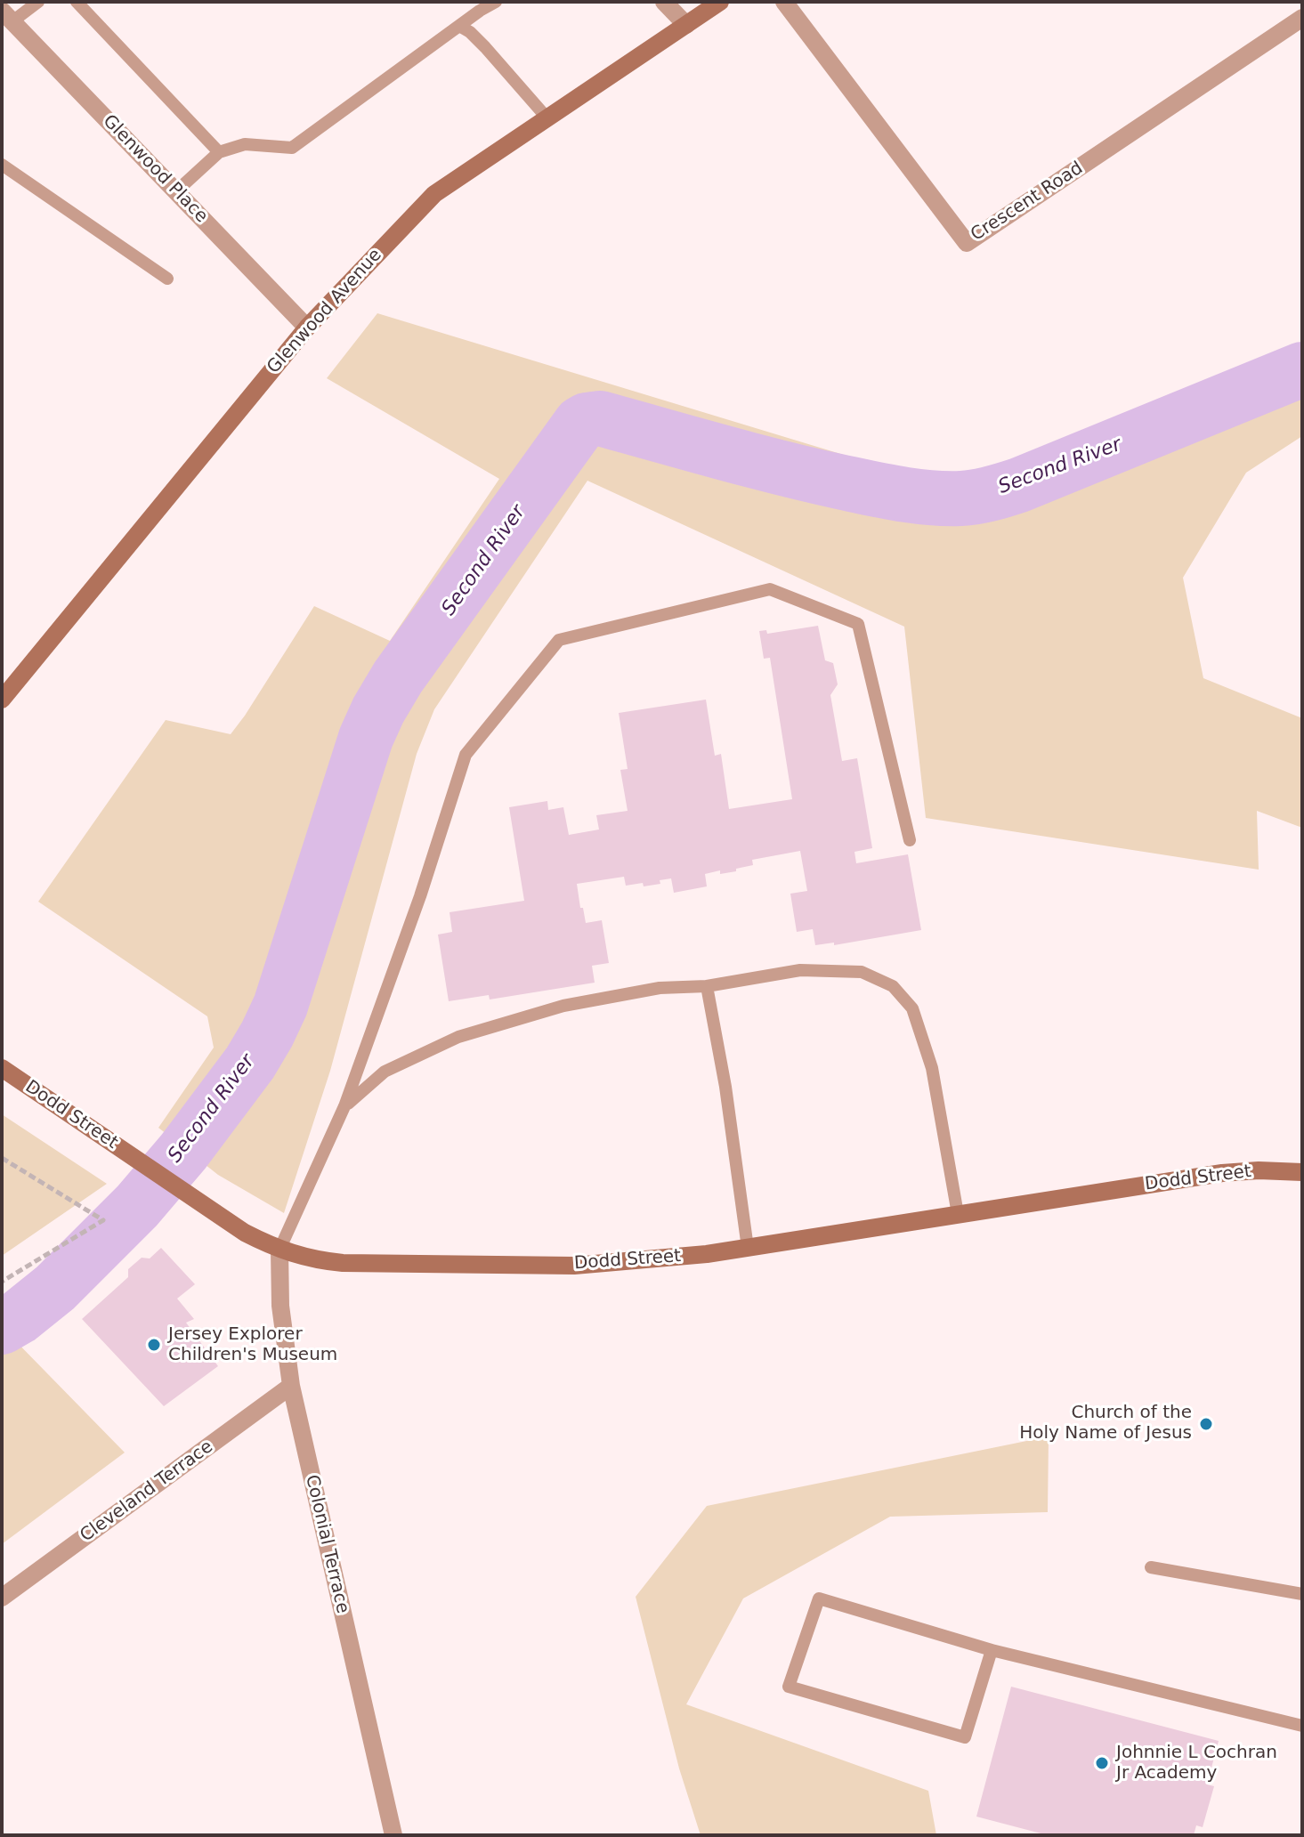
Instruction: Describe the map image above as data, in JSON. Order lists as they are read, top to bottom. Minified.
{"streets":{"street":["Glenwood Place","Crescent Road","Glenwood Avenue","Dodd Street","Cleveland Terrace","Colonial Terrace"]},"crossings":[["Glenwood Place","Glenwood Avenue"],["Dodd Street","Colonial Terrace"],["Cleveland Terrace","Colonial Terrace"]],"water":["Second River"],"places":["Jersey Explorer Children's Museum","Church of the Holy Name of Jesus","Johnnie L Cochran Jr Academy"]}
